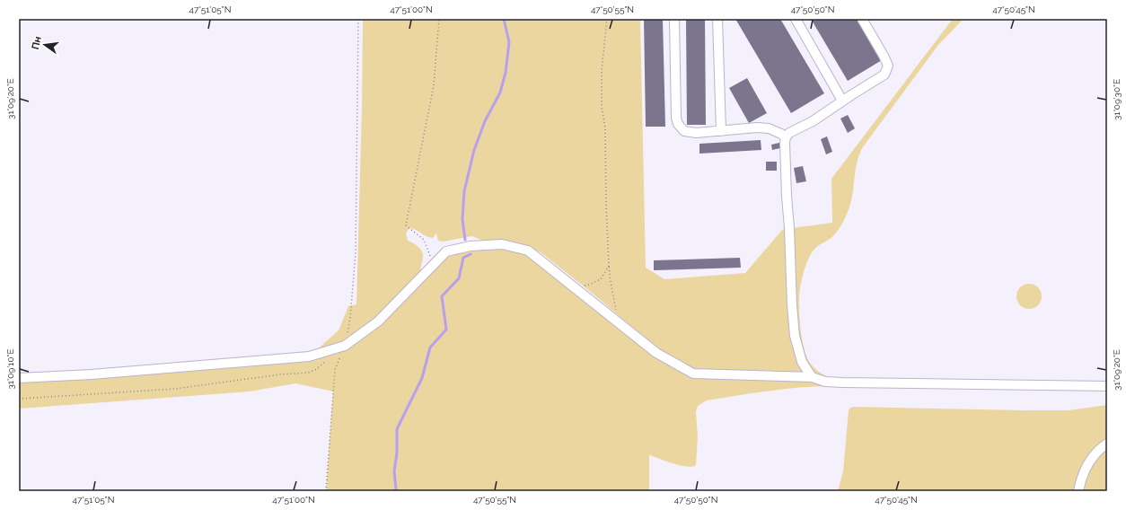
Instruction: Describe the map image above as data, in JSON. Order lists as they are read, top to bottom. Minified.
{"north":"left","coordinates":["47°51'05\"N","47°51'00\"N","47°50'55\"N","47°50'50\"N","47°50'45\"N","31°09'20\"E","31°09'30\"E","31°09'10\"E"]}
